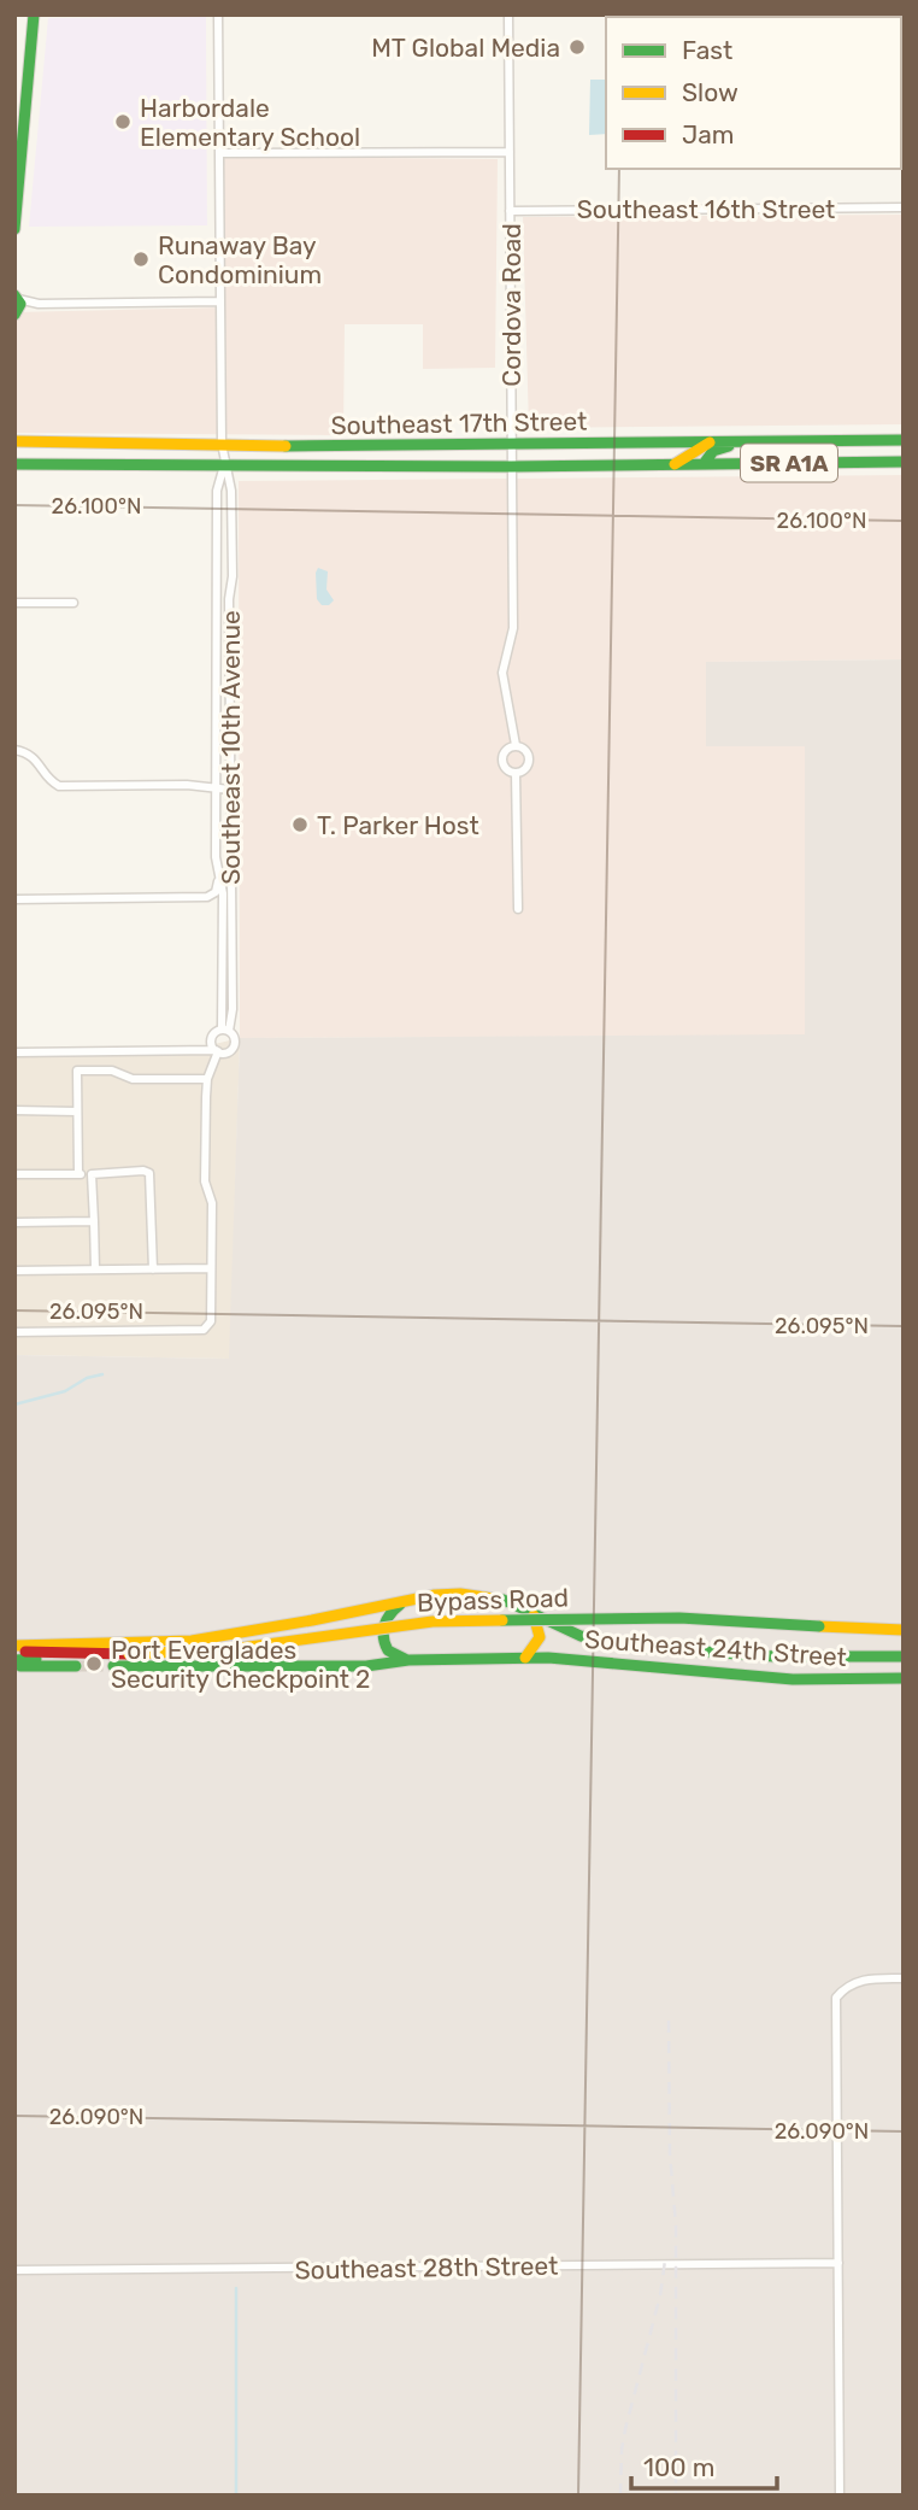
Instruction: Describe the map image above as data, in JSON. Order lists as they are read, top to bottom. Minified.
{"streets":{"street":["Southeast 16th Street","Cordova Road","Southeast 17th Street","SR A1A","Southeast 10th Avenue","Bypass Road","Southeast 24th Street","Southeast 28th Street"]},"crossings":[["Southeast 16th Street","Cordova Road"],["Cordova Road","Southeast 17th Street"],["Southeast 17th Street","Southeast 10th Avenue"],["Bypass Road","Southeast 24th Street"]],"places":["MT Global Media","Harbordale Elementary School","Runaway Bay Condominium","T. Parker Host","Port Everglades Security Checkpoint 2"],"legend":["Fast","Slow","Jam"],"scale_bar":"100 m","coordinates":["26.100°N","26.095°N","26.090°N"]}
